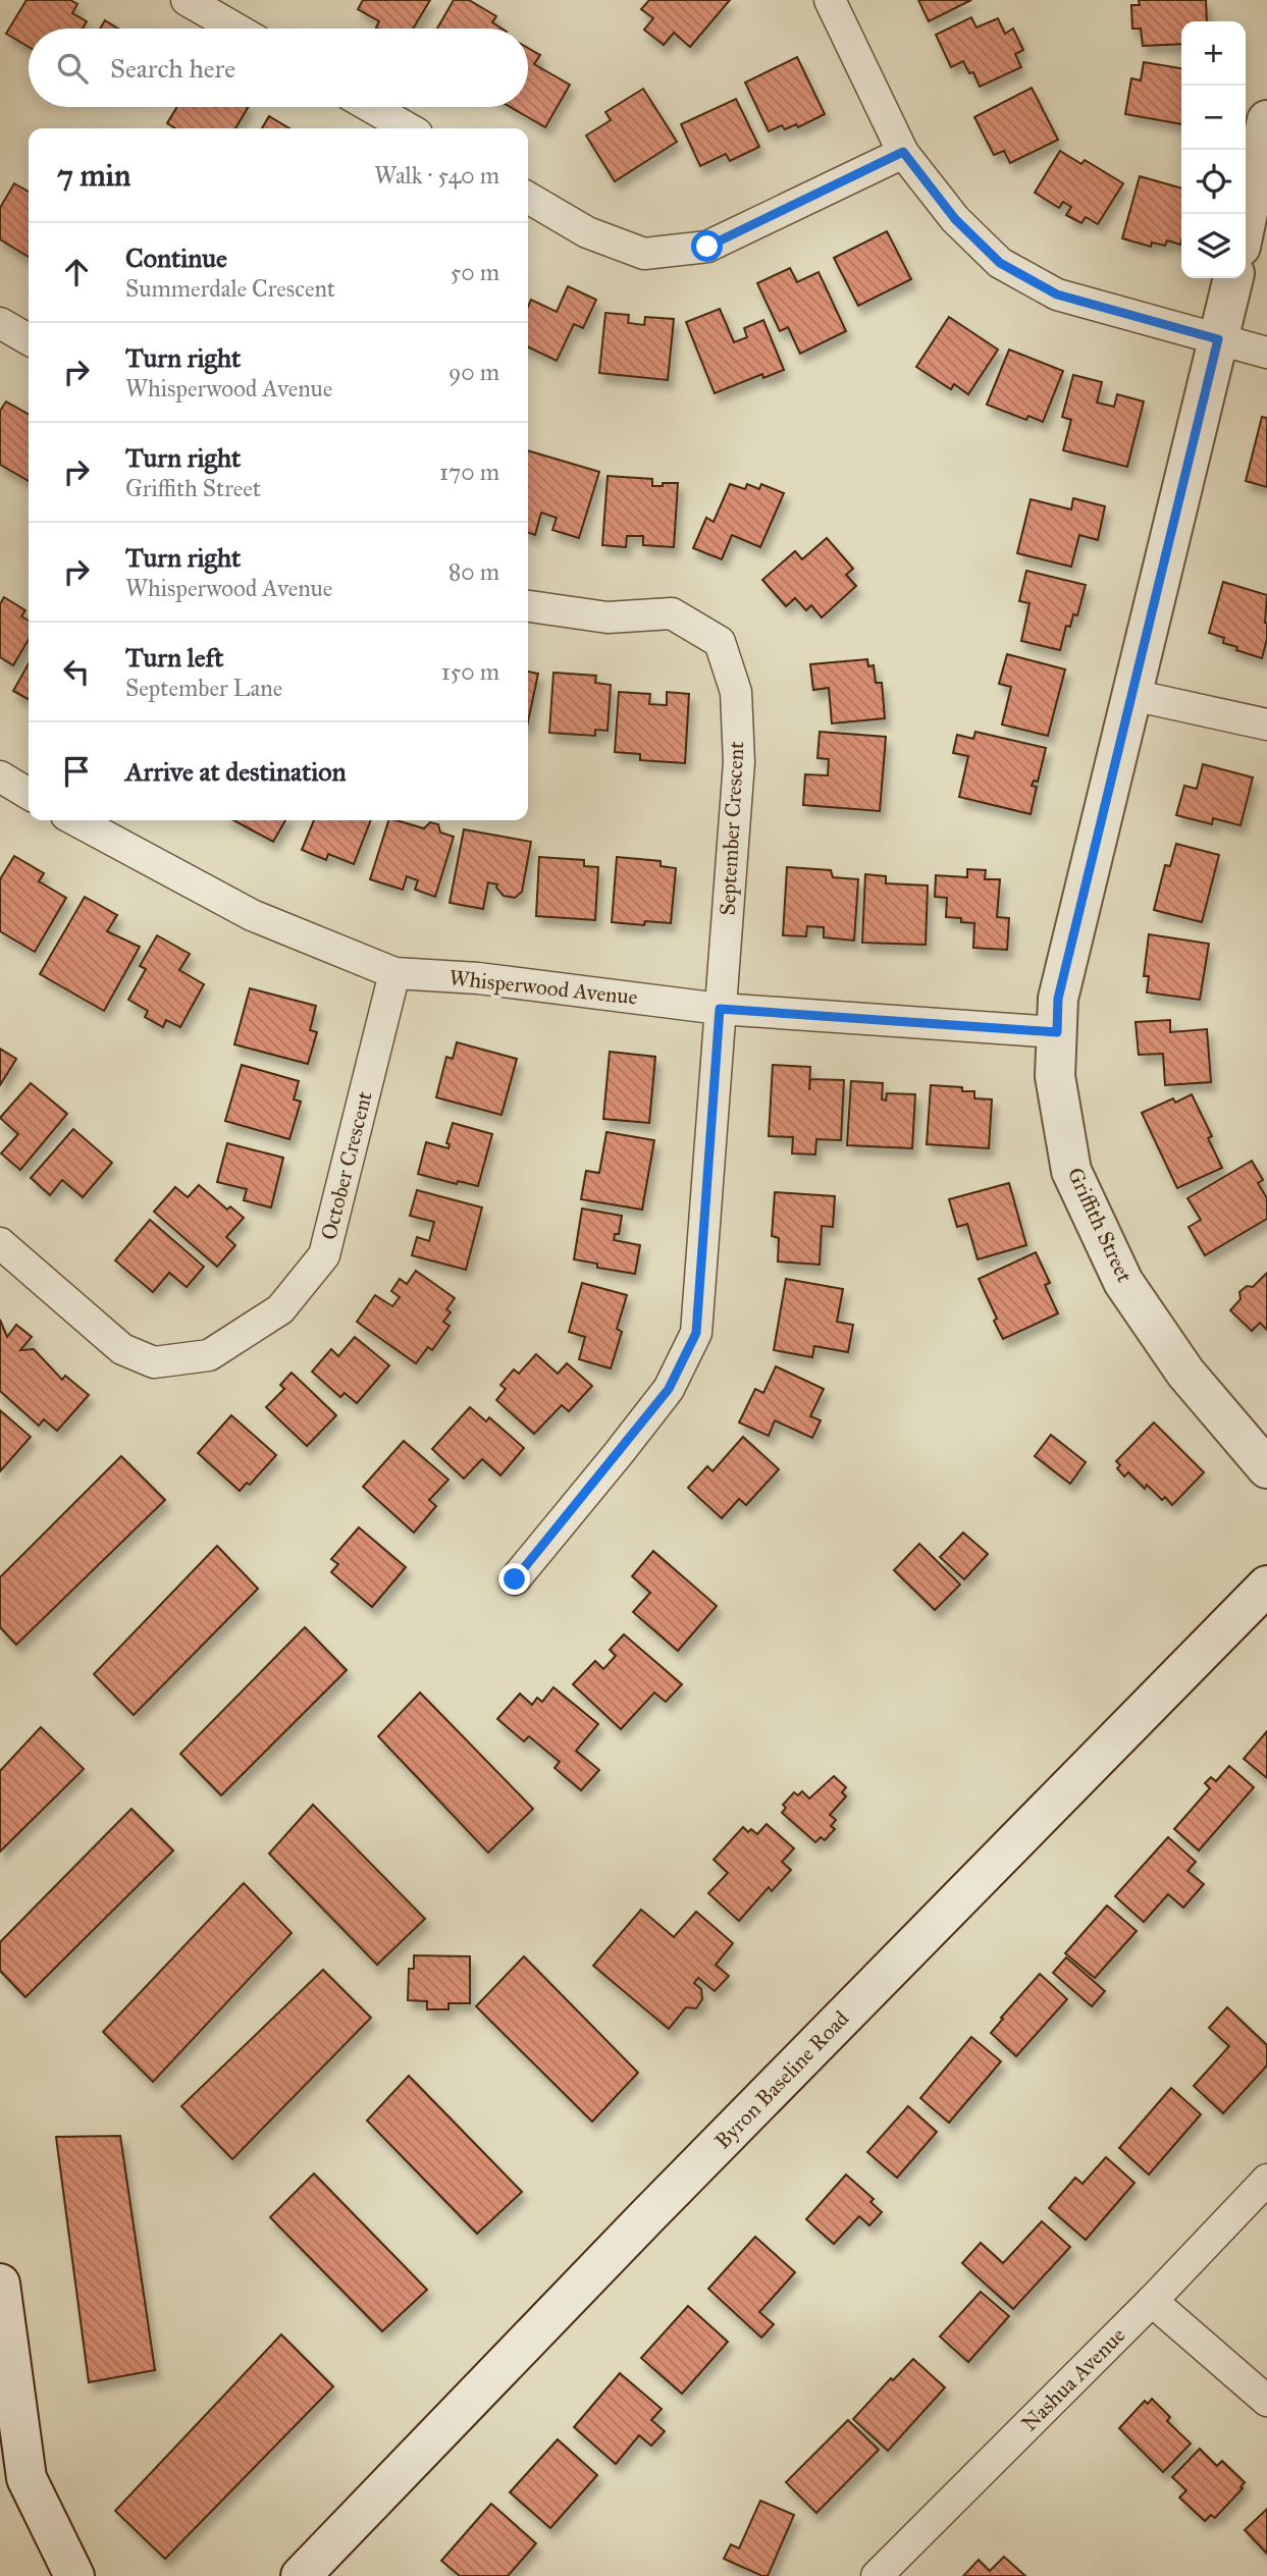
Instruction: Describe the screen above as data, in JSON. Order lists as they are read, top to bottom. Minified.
{"streets":{"main road":["Griffith Street","Byron Baseline Road"],"street":["September Crescent","Whisperwood Avenue","October Crescent","Nashua Avenue"]},"crossings":[["September Crescent","Whisperwood Avenue"],["Whisperwood Avenue","October Crescent"],["Whisperwood Avenue","Griffith Street"]],"page":{"map_buttons":["+","−"],"search":"Search here","heading":["7 min","Walk · 540 m"],"list":[["Continue","Summerdale Crescent","50 m"],["Turn right","Whisperwood Avenue","90 m"],["Turn right","Griffith Street","170 m"],["Turn right","Whisperwood Avenue","80 m"],["Turn left","September Lane","150 m"],"Arrive at destination"]}}
